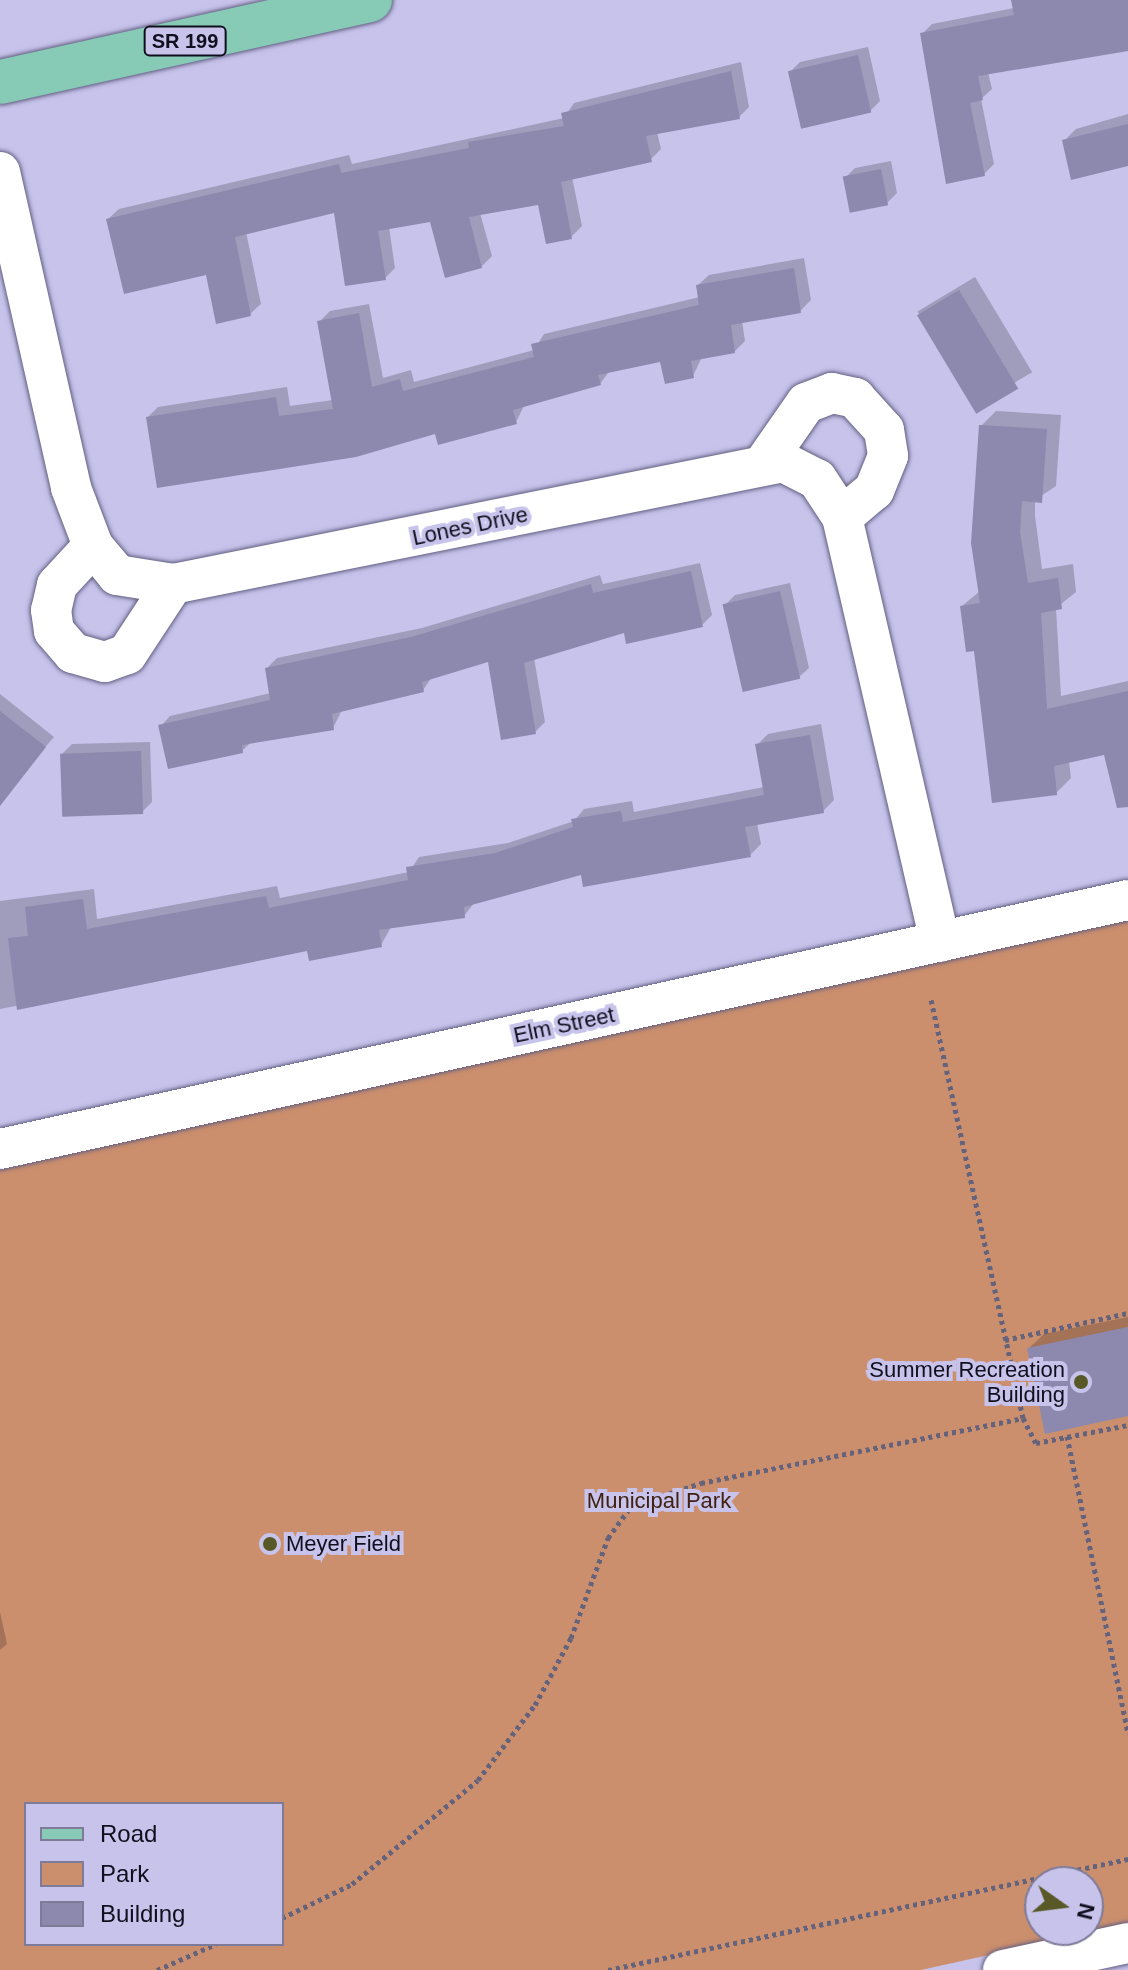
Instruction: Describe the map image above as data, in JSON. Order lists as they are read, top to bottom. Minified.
{"streets":{"main road":["SR 199"],"street":["Lones Drive","Elm Street"]},"crossings":[["Lones Drive","Elm Street"]],"parks":["Municipal Park"],"places":["Summer Recreation Building","Meyer Field"],"legend":["Road","Park","Building"],"north":"right"}
